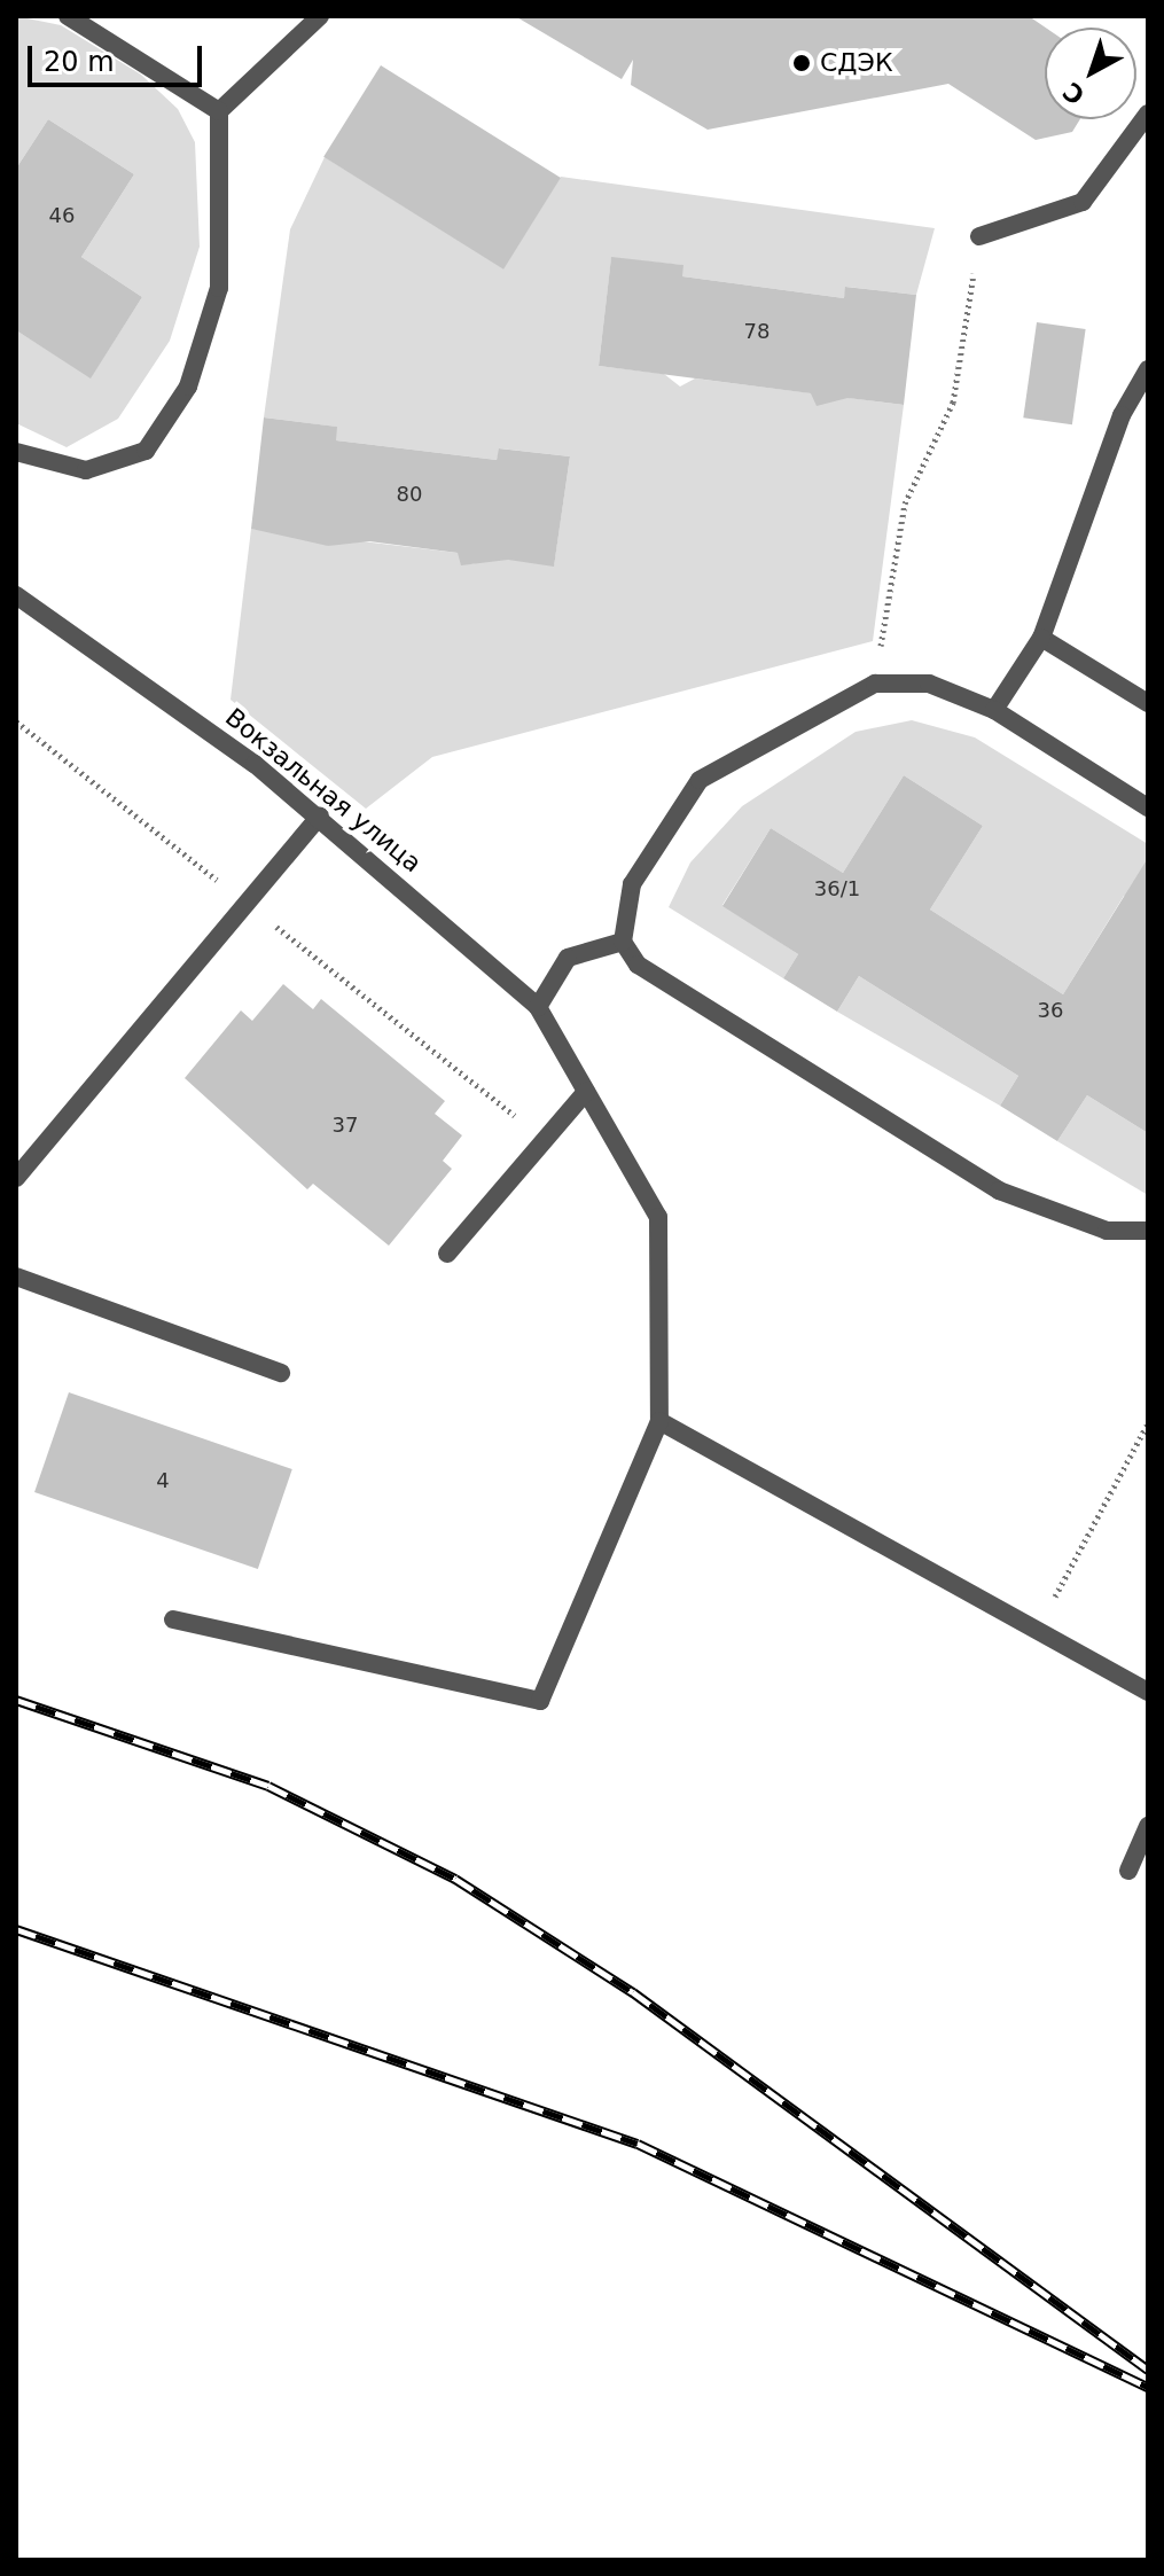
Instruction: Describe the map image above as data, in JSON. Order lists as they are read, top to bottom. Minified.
{"streets":{"street":["Вокзальная улица"]},"places":["СДЭК"],"house_numbers":["46","78","80","36/1","36","37","4"],"scale_bar":"20 m","north":"bottom left"}
